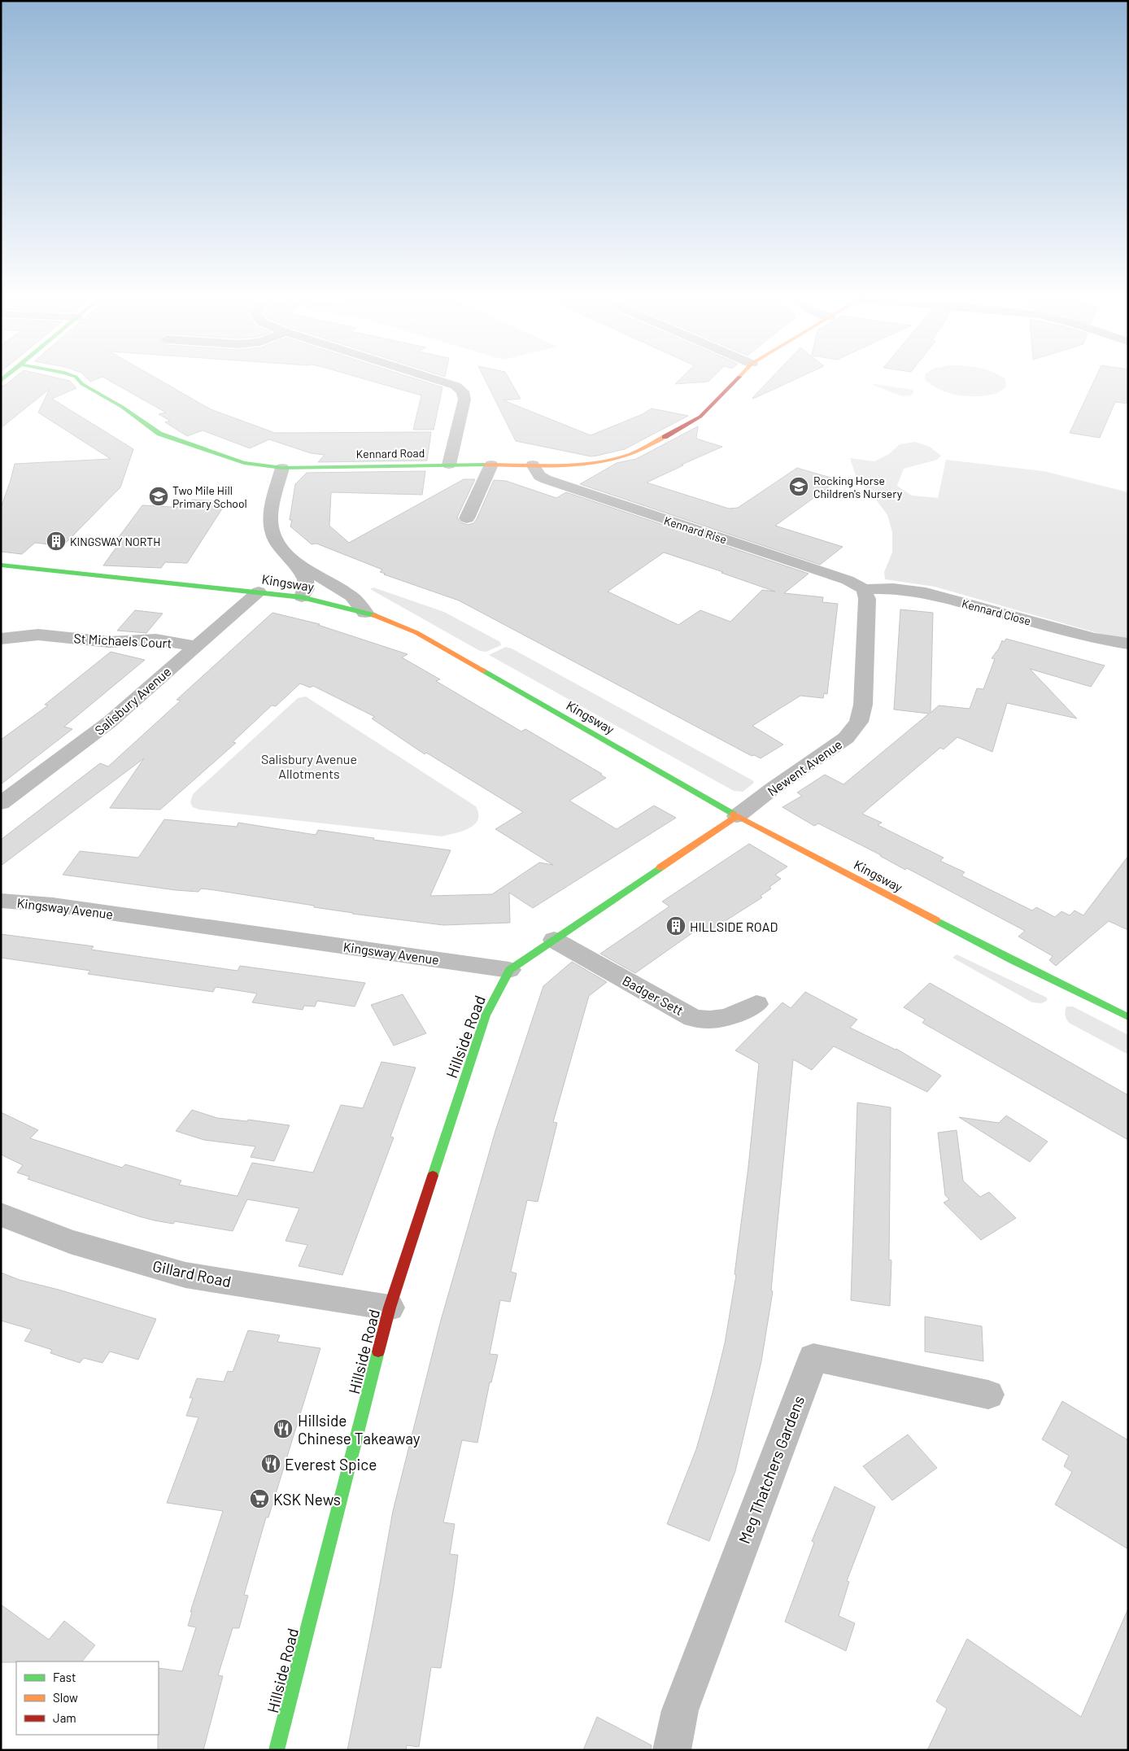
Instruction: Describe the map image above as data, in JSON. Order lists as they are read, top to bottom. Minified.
{"streets":{"street":["Kennard Road","Kennard Rise","Kingsway","Kennard Close","St Michaels Court","Salisbury Avenue","Newent Avenue","Kingsway Avenue","Badger Sett","Hillside Road","Gillard Road","Meg Thatchers Gardens"]},"crossings":[["Kennard Road","Kennard Rise"],["Kennard Rise","Kennard Close"],["Kennard Rise","Newent Avenue"],["Kingsway","Salisbury Avenue"],["Kingsway","Newent Avenue"],["Kennard Close","Newent Avenue"],["St Michaels Court","Salisbury Avenue"],["Kingsway Avenue","Hillside Road"],["Hillside Road","Gillard Road"]],"parks":["Salisbury Avenue Allotments"],"places":{"school or university":["Rocking Horse Children's Nursery","Two Mile Hill Primary School"],"building":["KINGSWAY NORTH","HILLSIDE ROAD"],"restaurant":["Hillside Chinese Takeaway","Everest Spice"],"supermarket":["KSK News"]},"legend":["Fast","Slow","Jam"]}
